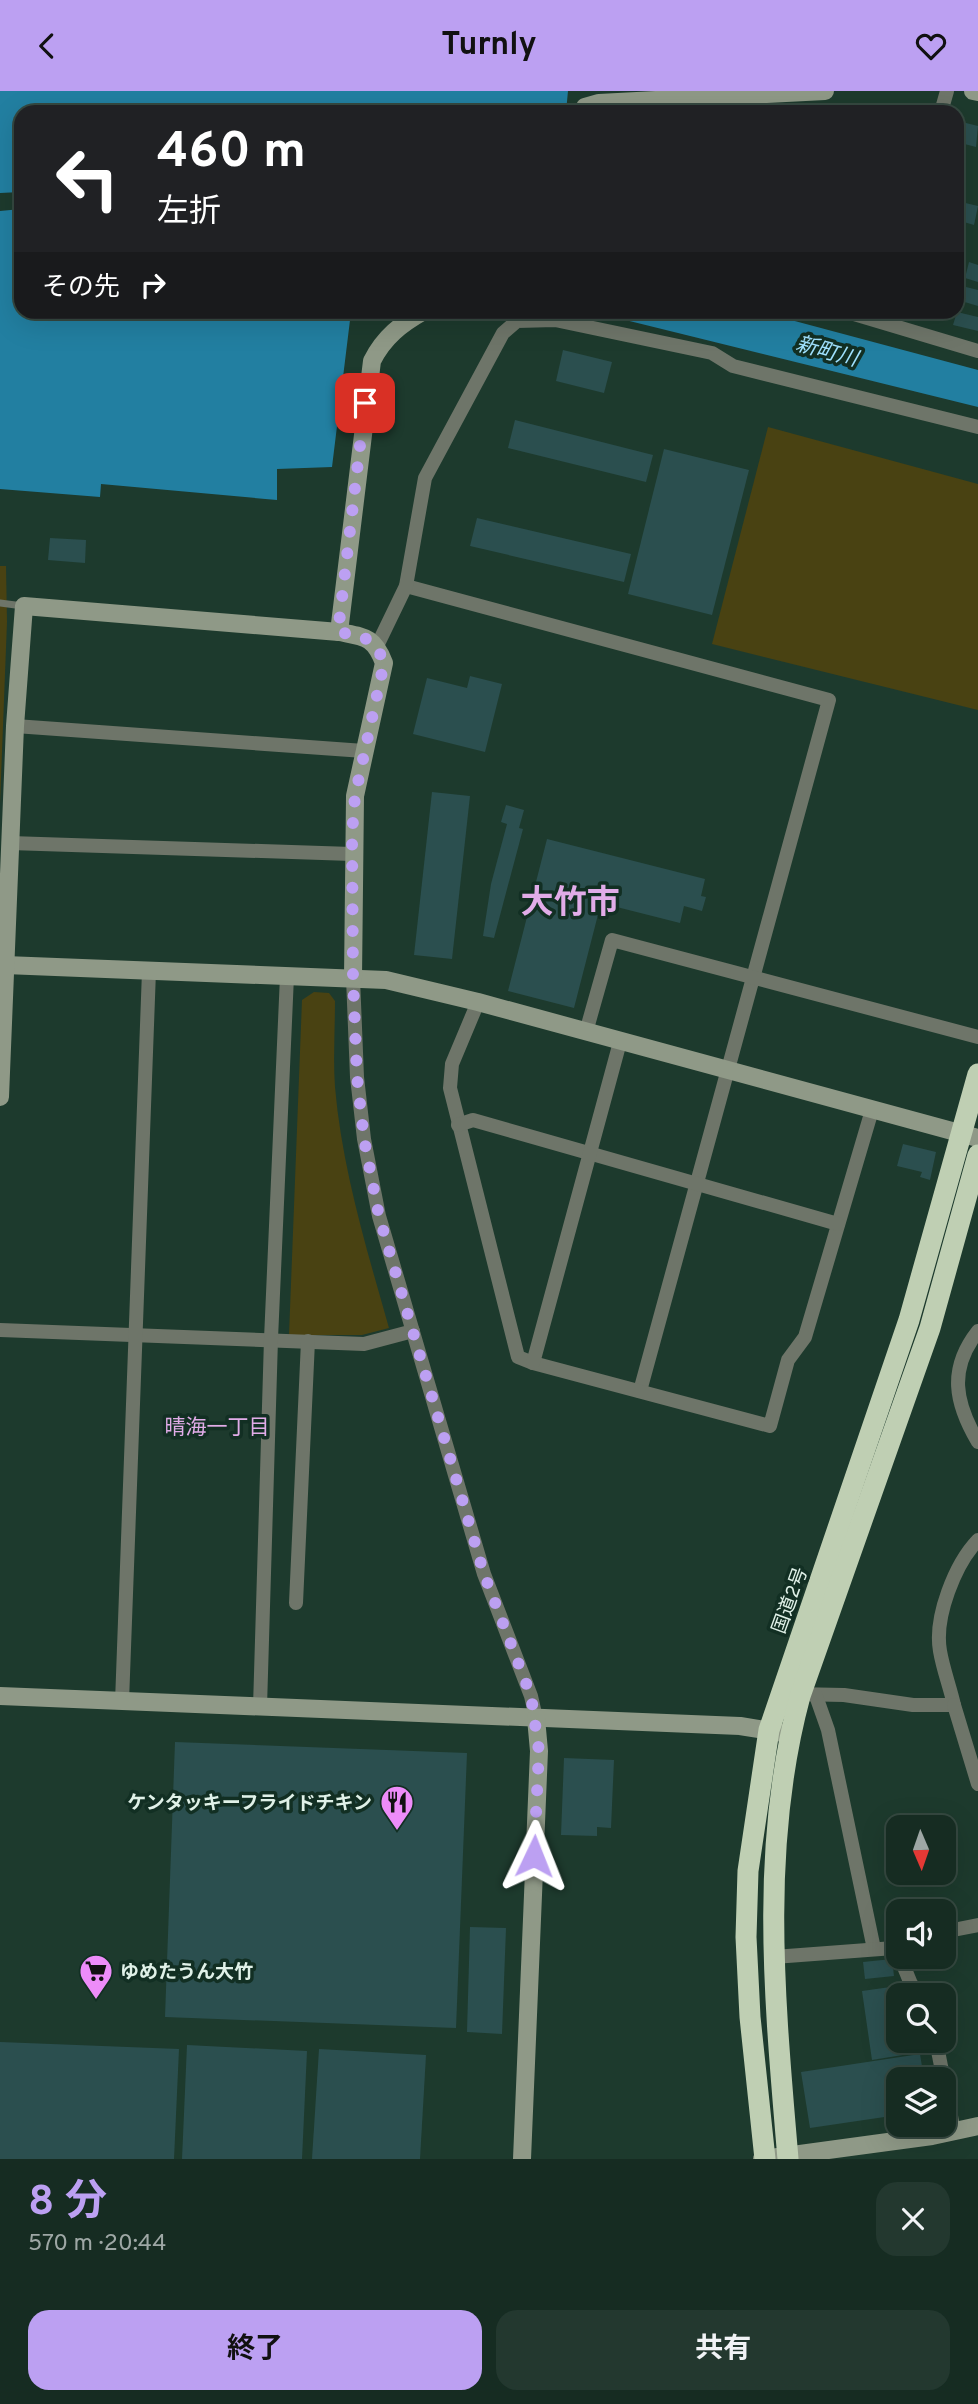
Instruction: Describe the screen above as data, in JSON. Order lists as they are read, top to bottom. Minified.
{"streets":{"highway":["国道2号"]},"districts":["大竹市","晴海一丁目"],"water":["新町川"],"places":{"restaurant":["ケンタッキーフライドチキン"],"supermarket":["ゆめたうん大竹"]},"north":"bottom","page":{"header":"Turnly","turn":["460 m","左折"],"then":"その先","heading":["8 分","570 m · 20:44"],"buttons":["終了","共有"]}}
